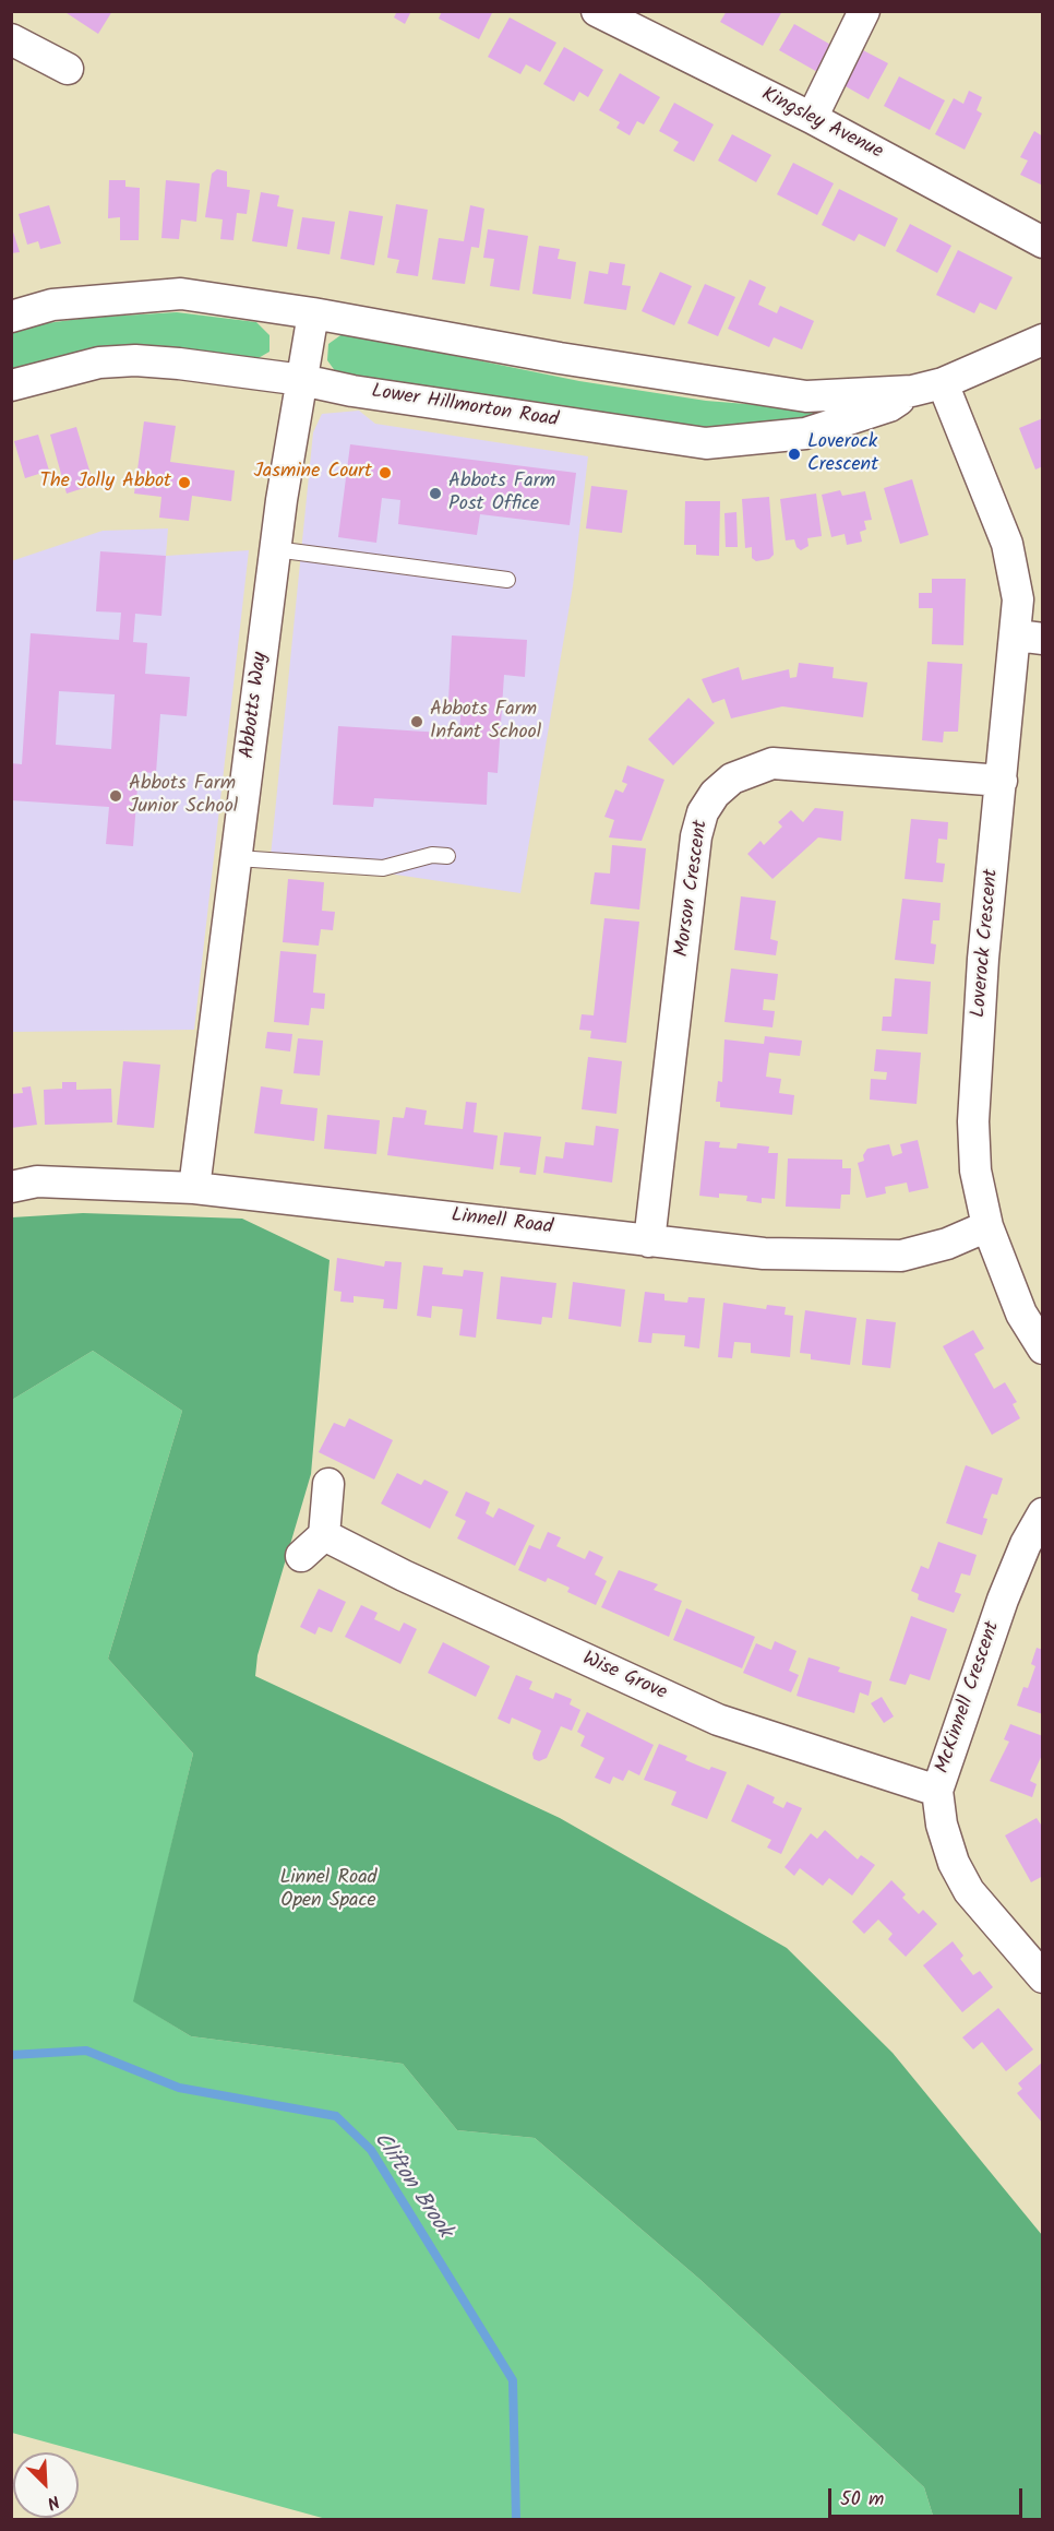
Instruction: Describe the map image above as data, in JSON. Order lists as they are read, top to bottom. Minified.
{"streets":{"street":["Kingsley Avenue","Lower Hillmorton Road","Abbotts Way","Morson Crescent","Loverock Crescent","Linnell Road","Wise Grove","McKinnell Crescent"]},"crossings":[["Lower Hillmorton Road","Abbotts Way"],["Lower Hillmorton Road","Loverock Crescent"],["Abbotts Way","Linnell Road"],["Morson Crescent","Loverock Crescent"],["Morson Crescent","Linnell Road"],["Loverock Crescent","Linnell Road"],["Wise Grove","McKinnell Crescent"]],"water":["Clifton Brook"],"parks":["Linnel Road Open Space"],"places":["Loverock Crescent","Jasmine Court","The Jolly Abbot","Abbots Farm Post Office","Abbots Farm Infant School","Abbots Farm Junior School"],"scale_bar":"50 m","north":"bottom right"}
